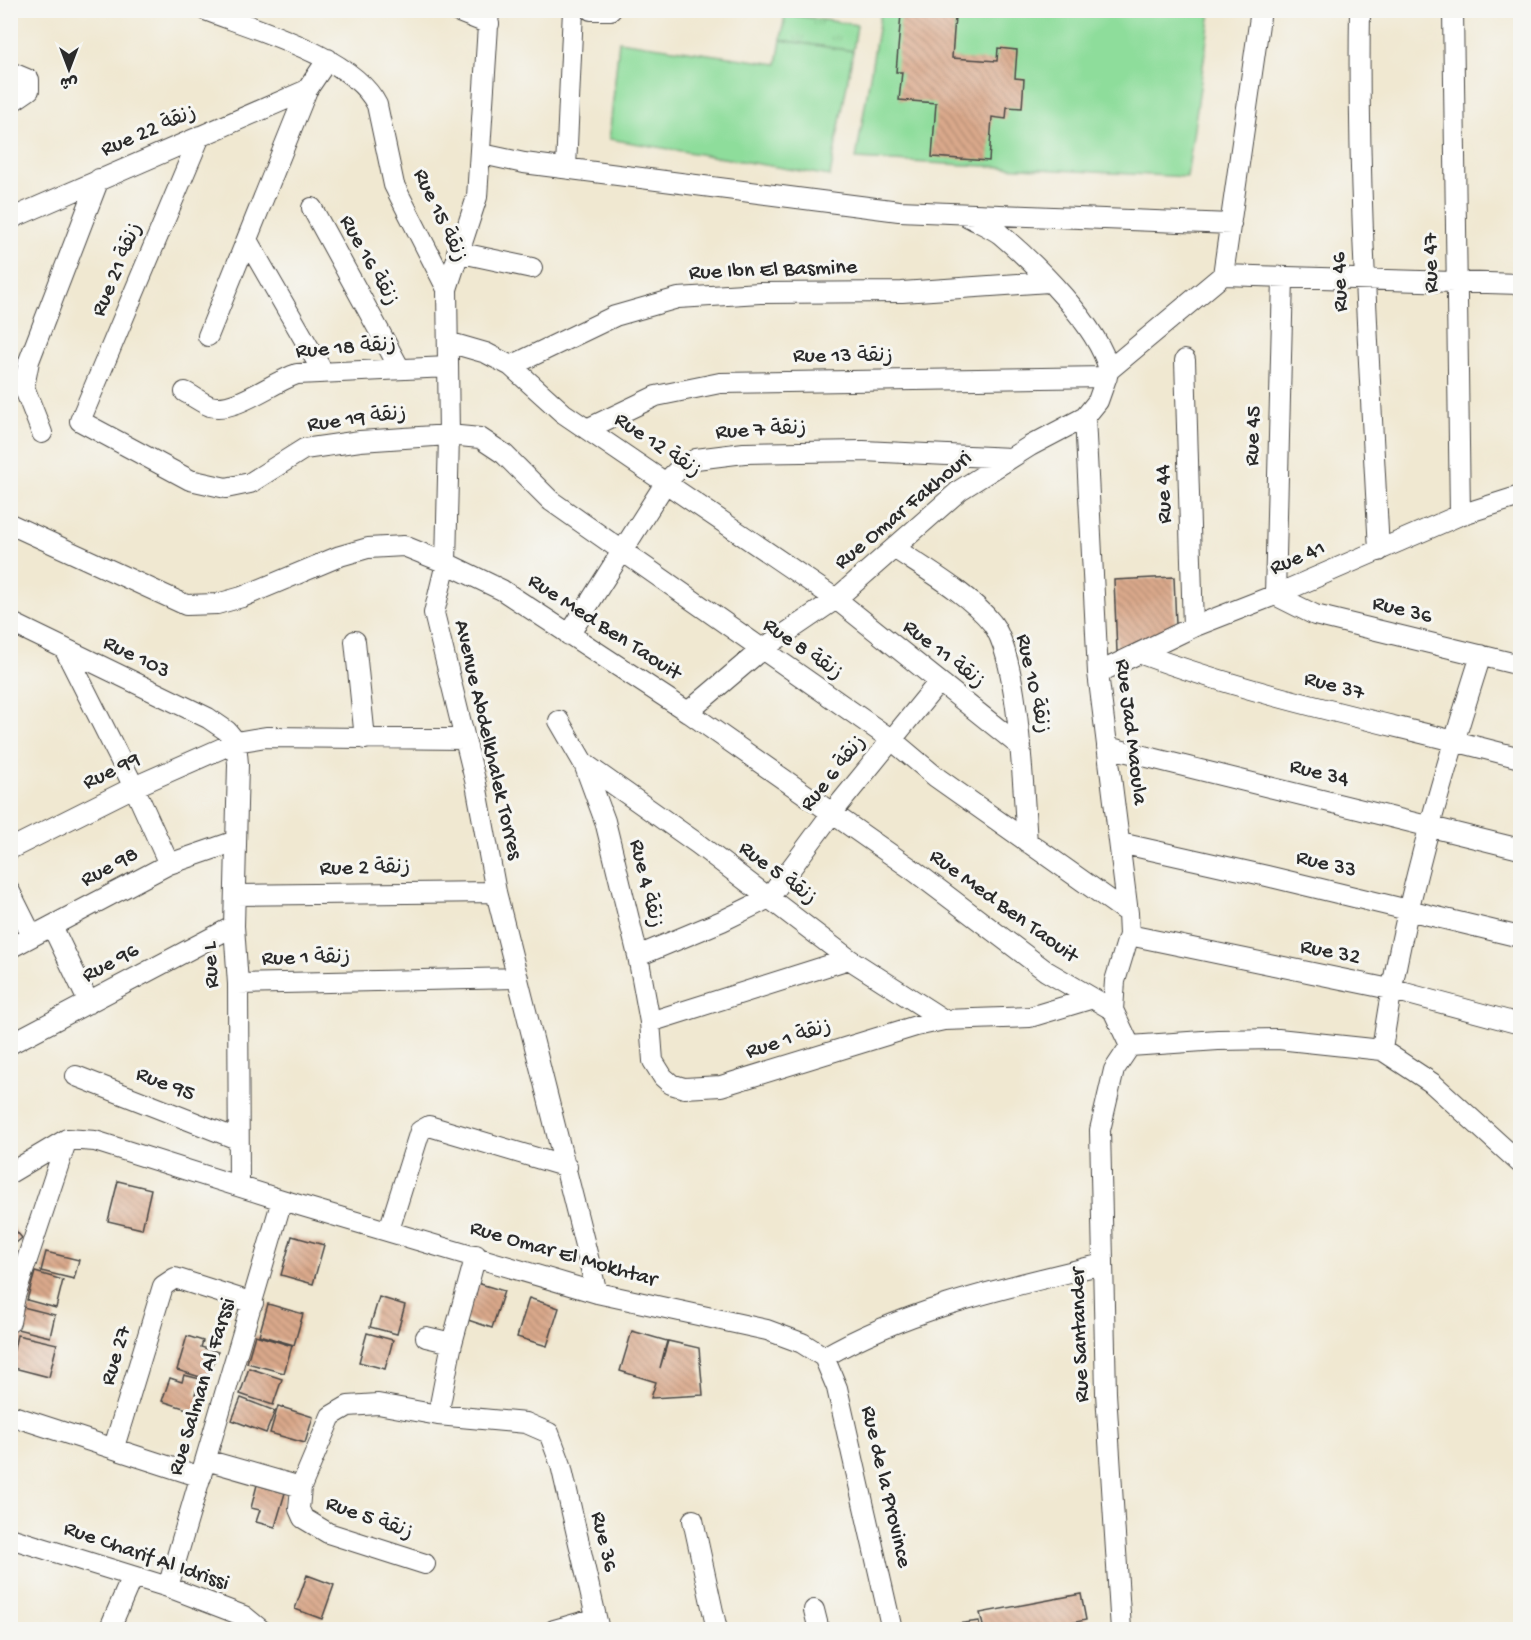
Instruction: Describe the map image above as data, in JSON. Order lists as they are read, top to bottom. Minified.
{"streets":{"street":["Rue 22 زنقة","Rue 15 زنقة","Rue 16 زنقة","Rue 47","Rue 21 زنقة","Rue Ibn El Basmine","Rue 46","Rue 18 زنقة","Rue 13 زنقة","Rue 19 زنقة","Rue 7 زنقة","Rue 45","Rue 12 زنقة","Rue 44","Rue Omar Fakhouri","Rue 41","Rue 36","Rue Med Ben Taouit","Rue 8 زنقة","Rue 11 زنقة","Rue 103","Rue 10 زنقة","Rue 37","Rue Jad Maoula","Avenue Abdelkhalek Torres","Rue 99","Rue 6 زنقة","Rue 34","Rue 33","Rue 98","Rue 2 زنقة","Rue 5 زنقة","Rue 4 زنقة","Rue 32","Rue 1 زنقة","Rue 96","Rue L","Rue 95","Rue Omar El Mokhtar","Rue Santander","Rue 27","Rue Salman Al Farssi","Rue de la Province","Rue Charif Al Idrissi"]},"crossings":[["Rue 22 زنقة","Rue 21 زنقة"],["Rue 15 زنقة","Avenue Abdelkhalek Torres"],["Rue 16 زنقة","Rue 18 زنقة"],["Rue 47","Rue 41"],["Rue 21 زنقة","Rue 19 زنقة"],["Rue Ibn El Basmine","Rue 12 زنقة"],["Rue 46","Rue 41"],["Rue 18 زنقة","Avenue Abdelkhalek Torres"],["Rue 13 زنقة","Rue 12 زنقة"],["Rue 13 زنقة","Rue Omar Fakhouri"],["Rue 19 زنقة","Rue 8 زنقة"],["Rue 19 زنقة","Avenue Abdelkhalek Torres"],["Rue 7 زنقة","Rue 12 زنقة"],["Rue 7 زنقة","Rue Omar Fakhouri"],["Rue 7 زنقة","Rue Med Ben Taouit"],["Rue 7 زنقة","Rue 8 زنقة"],["Rue 45","Rue 41"],["Rue 45","Rue 36"],["Rue 12 زنقة","Rue Omar Fakhouri"],["Rue 12 زنقة","Rue 11 زنقة"],["Rue 12 زنقة","Avenue Abdelkhalek Torres"],["Rue 44","Rue 41"],["Rue Omar Fakhouri","Rue Med Ben Taouit"],["Rue Omar Fakhouri","Rue 8 زنقة"],["Rue Omar Fakhouri","Rue 11 زنقة"],["Rue Omar Fakhouri","Rue 10 زنقة"],["Rue Omar Fakhouri","Rue Jad Maoula"],["Rue 41","Rue 36"],["Rue 41","Rue 37"],["Rue 41","Rue Jad Maoula"],["Rue 36","Rue 5 زنقة"],["Rue Med Ben Taouit","Rue Jad Maoula"],["Rue Med Ben Taouit","Avenue Abdelkhalek Torres"],["Rue Med Ben Taouit","Rue 6 زنقة"],["Rue Med Ben Taouit","Rue 1 زنقة"],["Rue 8 زنقة","Rue 10 زنقة"],["Rue 8 زنقة","Rue Jad Maoula"],["Rue 8 زنقة","Avenue Abdelkhalek Torres"],["Rue 8 زنقة","Rue 6 زنقة"],["Rue 11 زنقة","Rue 10 زنقة"],["Rue 11 زنقة","Rue 6 زنقة"],["Rue 103","Rue 99"],["Rue 103","Rue L"],["Rue Jad Maoula","Rue 34"],["Rue Jad Maoula","Rue 33"],["Rue Jad Maoula","Rue 32"],["Rue Jad Maoula","Rue Santander"],["Avenue Abdelkhalek Torres","Rue 99"],["Avenue Abdelkhalek Torres","Rue 2 زنقة"],["Avenue Abdelkhalek Torres","Rue 1 زنقة"],["Avenue Abdelkhalek Torres","Rue Omar El Mokhtar"],["Rue 99","Rue L"],["Rue 6 زنقة","Rue 5 زنقة"],["Rue 98","Rue L"],["Rue 2 زنقة","Rue L"],["Rue 5 زنقة","Rue 4 زنقة"],["Rue 5 زنقة","Rue 1 زنقة"],["Rue 4 زنقة","Rue 1 زنقة"],["Rue 1 زنقة","Rue L"],["Rue 96","Rue L"],["Rue L","Rue 95"],["Rue L","Rue Omar El Mokhtar"],["Rue Omar El Mokhtar","Rue Salman Al Farssi"],["Rue Omar El Mokhtar","Rue de la Province"],["Rue 27","Rue Salman Al Farssi"],["Rue Salman Al Farssi","Rue Charif Al Idrissi"]],"north":"bottom"}
